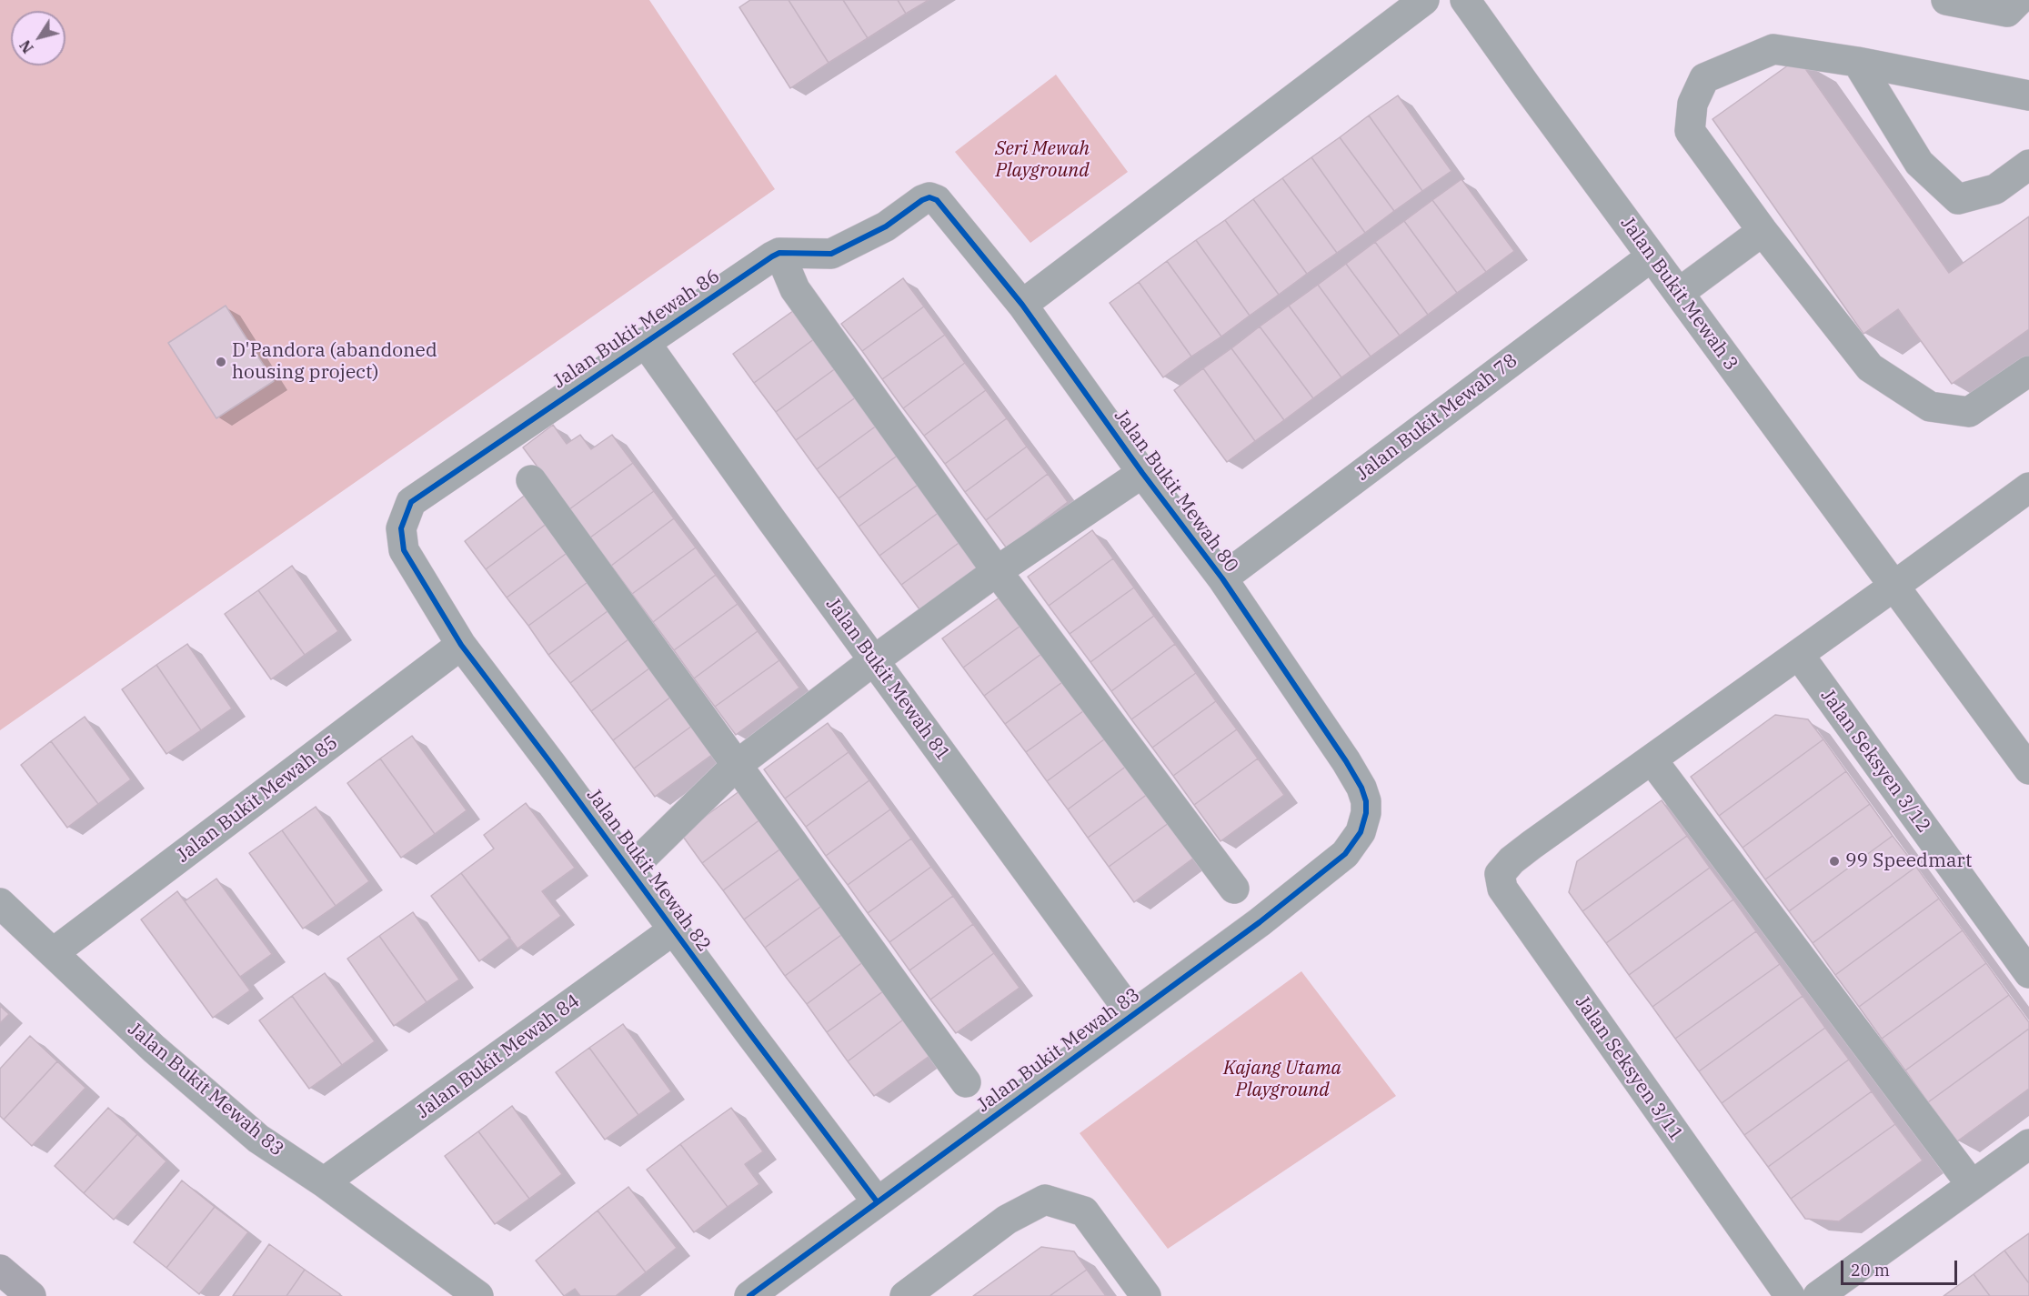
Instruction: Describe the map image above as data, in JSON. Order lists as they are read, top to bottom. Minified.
{"streets":{"street":["Jalan Bukit Mewah 3","Jalan Bukit Mewah 86","Jalan Bukit Mewah 78","Jalan Bukit Mewah 80","Jalan Bukit Mewah 81","Jalan Seksyen 3/12","Jalan Bukit Mewah 85","Jalan Bukit Mewah 82","Jalan Bukit Mewah 83","Jalan Bukit Mewah 84","Jalan Seksyen 3/11"]},"crossings":[["Jalan Bukit Mewah 3","Jalan Bukit Mewah 78"],["Jalan Bukit Mewah 3","Jalan Seksyen 3/11"],["Jalan Bukit Mewah 86","Jalan Bukit Mewah 80"],["Jalan Bukit Mewah 86","Jalan Bukit Mewah 81"],["Jalan Bukit Mewah 86","Jalan Bukit Mewah 82"],["Jalan Bukit Mewah 78","Jalan Bukit Mewah 80"],["Jalan Bukit Mewah 80","Jalan Bukit Mewah 83"],["Jalan Bukit Mewah 81","Jalan Bukit Mewah 83"],["Jalan Seksyen 3/12","Jalan Seksyen 3/11"],["Jalan Bukit Mewah 85","Jalan Bukit Mewah 82"],["Jalan Bukit Mewah 85","Jalan Bukit Mewah 83"],["Jalan Bukit Mewah 82","Jalan Bukit Mewah 83"],["Jalan Bukit Mewah 82","Jalan Bukit Mewah 84"],["Jalan Bukit Mewah 83","Jalan Bukit Mewah 84"]],"parks":["Seri Mewah Playground","Kajang Utama Playground"],"places":["D'Pandora (abandoned housing project)","99 Speedmart"],"scale_bar":"20 m","north":"bottom left"}
